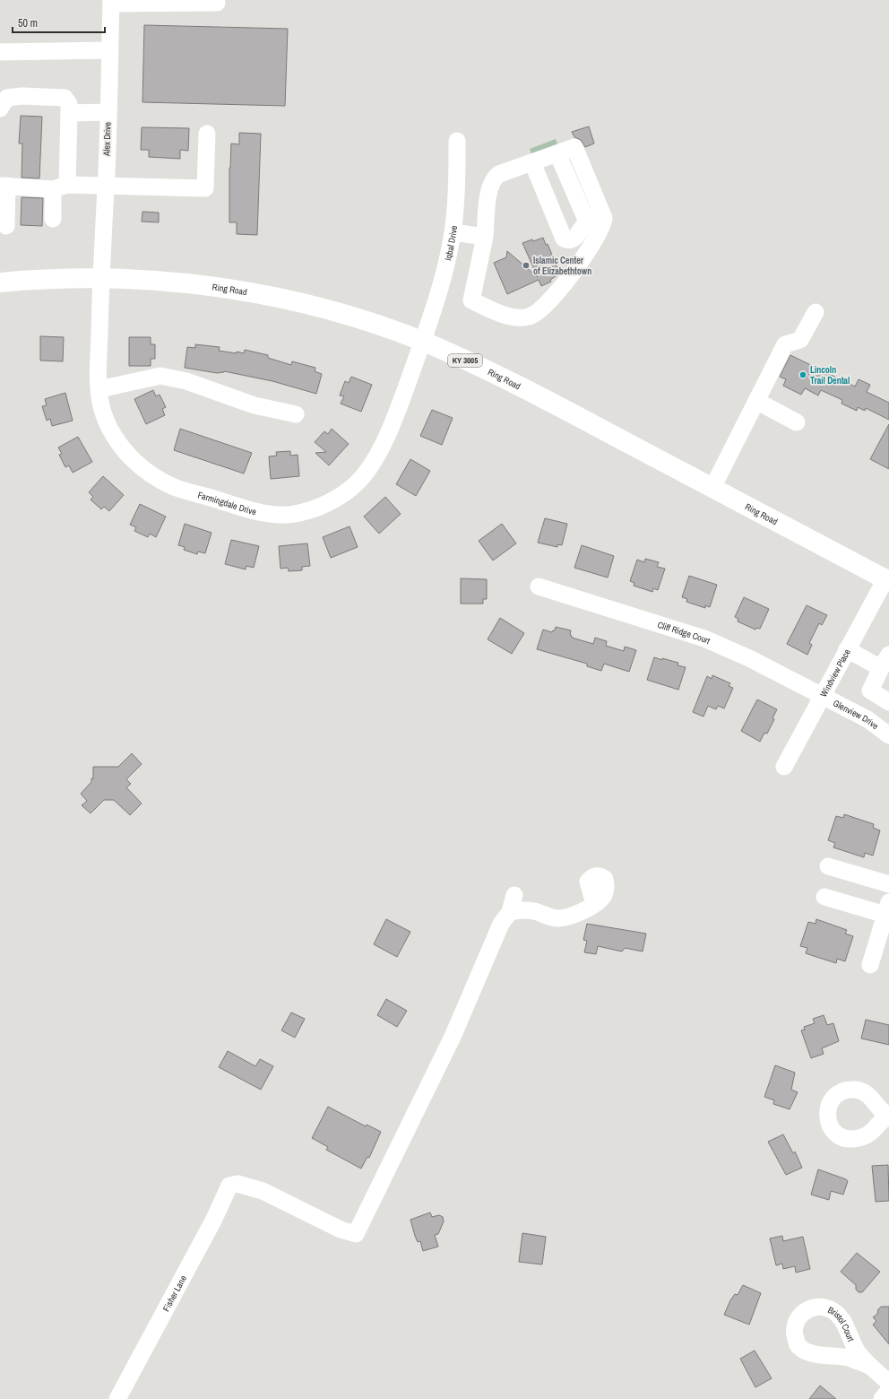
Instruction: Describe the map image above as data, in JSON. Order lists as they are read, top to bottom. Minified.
{"streets":{"main road":["Ring Road","KY 3005"],"street":["Alex Drive","Iqbal Drive","Farmingdale Drive","Cliff Ridge Court","Windview Place","Glenview Drive","Fisher Lane"]},"crossings":[["Alex Drive","Ring Road"],["Alex Drive","Farmingdale Drive"],["Iqbal Drive","Ring Road"],["Iqbal Drive","Farmingdale Drive"],["Ring Road","Farmingdale Drive"],["Ring Road","Windview Place"],["Cliff Ridge Court","Windview Place"],["Cliff Ridge Court","Glenview Drive"],["Windview Place","Glenview Drive"]],"places":["Islamic Center of Elizabethtown","Lincoln Trail Dental"],"scale_bar":"50 m"}
